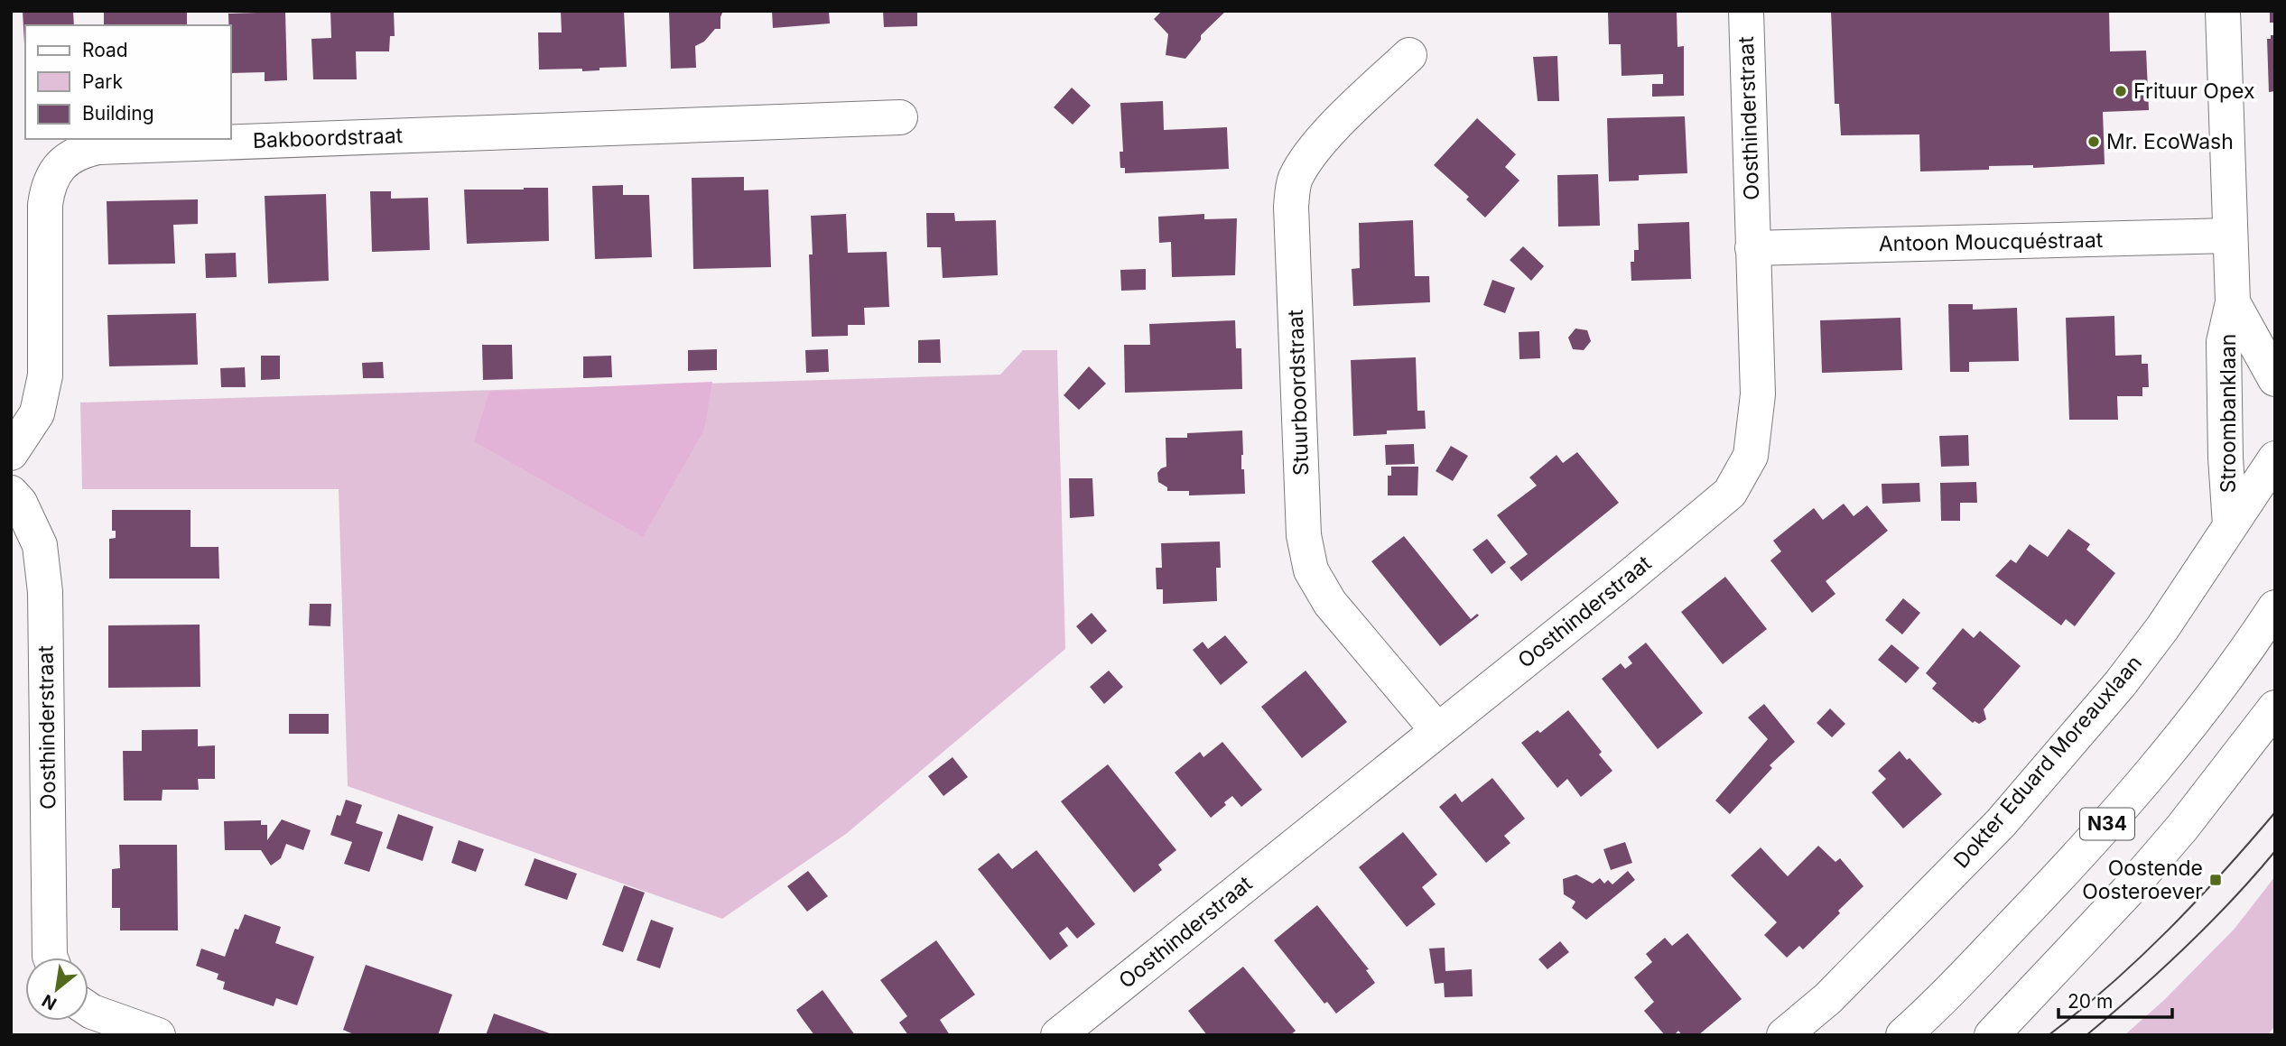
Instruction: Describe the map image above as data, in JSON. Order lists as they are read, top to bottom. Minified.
{"streets":{"street":["Oosthinderstraat","Bakboordstraat","Antoon Moucquéstraat","Stuurboordstraat","Stroombanklaan","Dokter Eduard Moreauxlaan","N34"]},"crossings":[["Oosthinderstraat","Antoon Moucquéstraat"],["Oosthinderstraat","Stuurboordstraat"],["Antoon Moucquéstraat","Stroombanklaan"],["Stroombanklaan","Dokter Eduard Moreauxlaan"]],"places":{"other":["Frituur Opex","Mr. EcoWash"],"transit":["Oostende Oosteroever"]},"legend":["Road","Park","Building"],"scale_bar":"20 m","north":"bottom left"}
